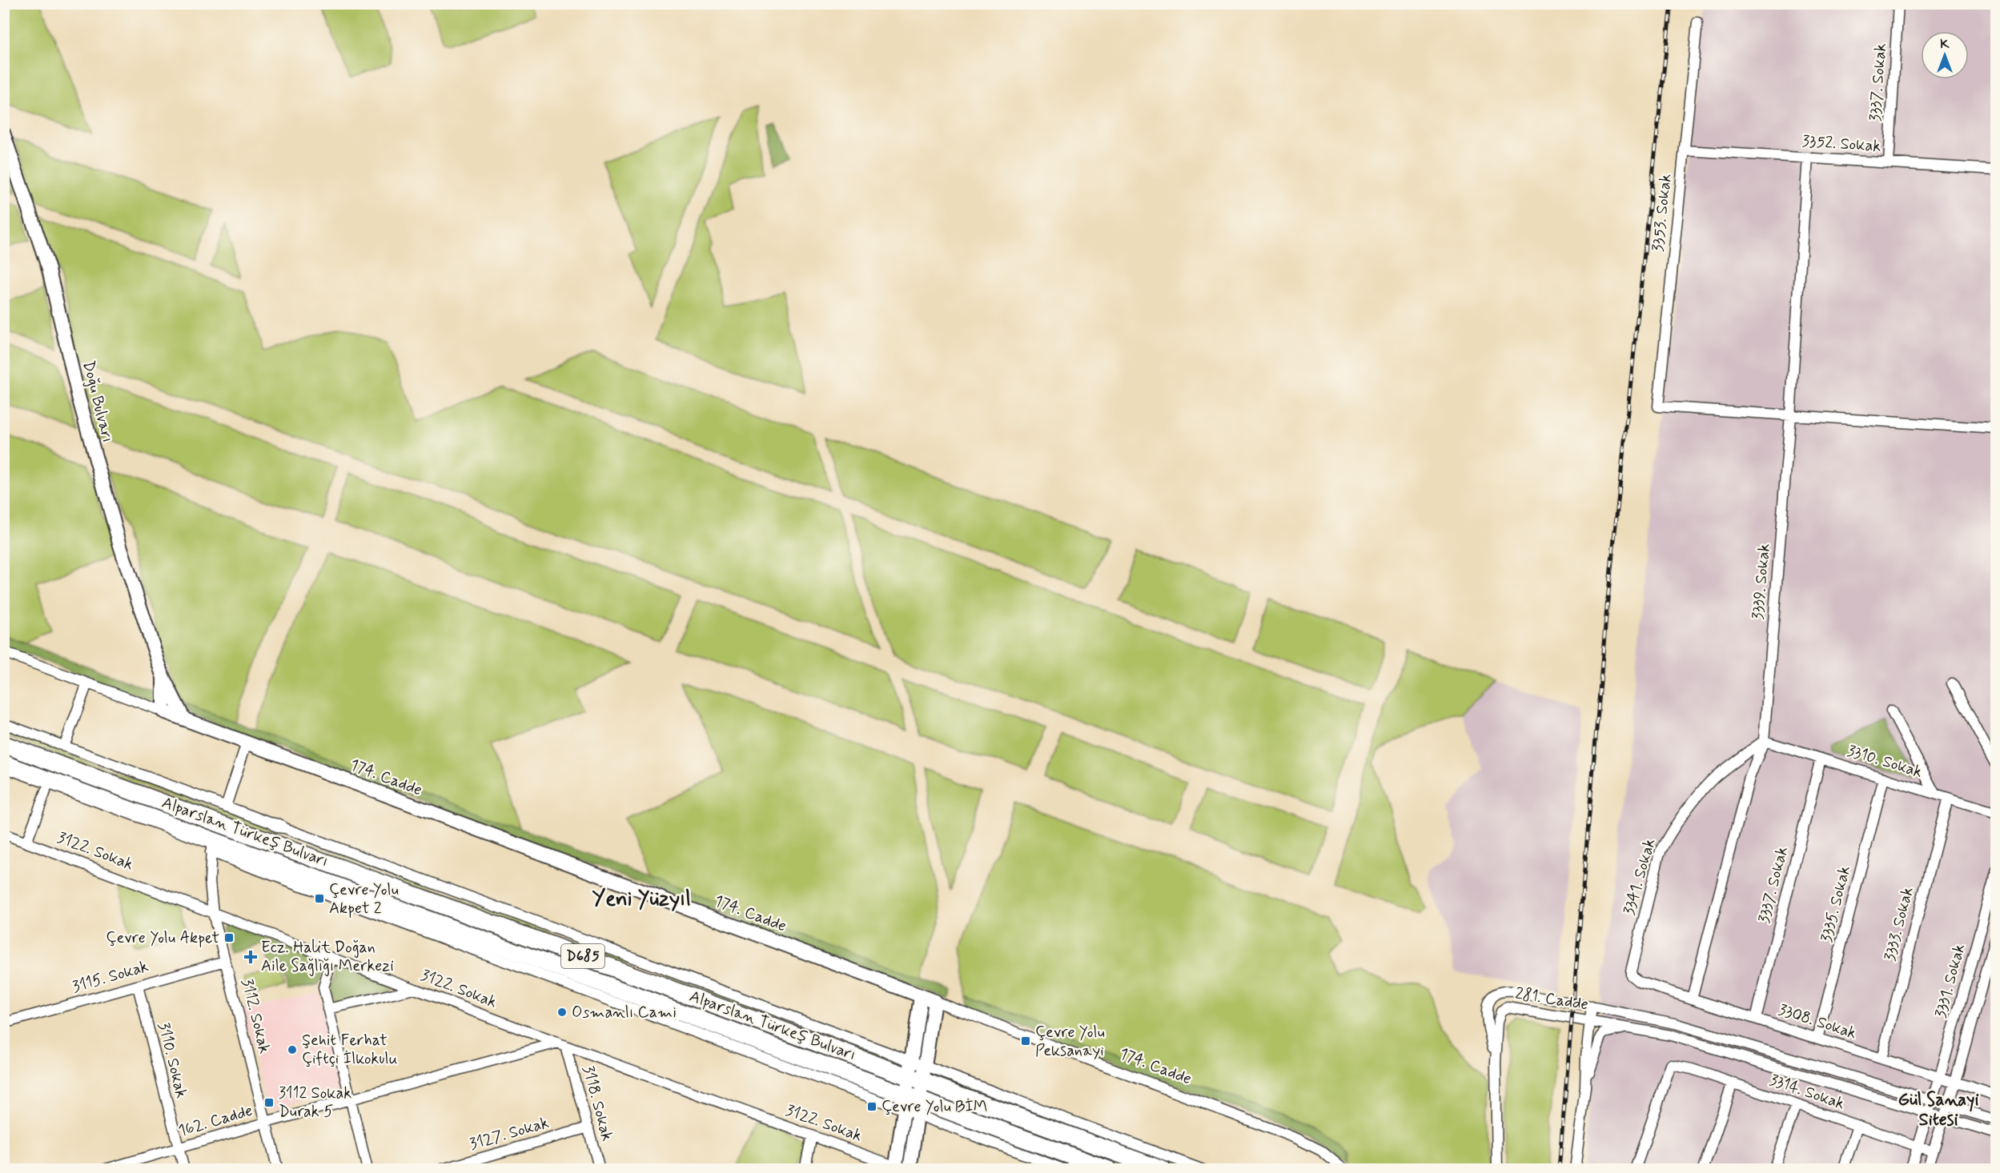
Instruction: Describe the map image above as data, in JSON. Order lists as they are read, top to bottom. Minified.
{"streets":{"highway":["Alparslan Türkeş Bulvarı","D685"],"street":["3337. Sokak","3352. Sokak","3353. Sokak","Doğu Bulvarı","3339. Sokak","3310. Sokak","174. Cadde","3122. Sokak","3341. Sokak","3335. Sokak","3333. Sokak","3115. Sokak","3331. Sokak","281. Cadde","3112. Sokak","3308. Sokak","3110. Sokak","3314. Sokak","3118. Sokak","162. Cadde","3127. Sokak"]},"crossings":[["3337. Sokak","3352. Sokak"],["3337. Sokak","3310. Sokak"],["3337. Sokak","3308. Sokak"],["3352. Sokak","3353. Sokak"],["3352. Sokak","3339. Sokak"],["3353. Sokak","3339. Sokak"],["Doğu Bulvarı","174. Cadde"],["3339. Sokak","3310. Sokak"],["3339. Sokak","3341. Sokak"],["3339. Sokak","3308. Sokak"],["3310. Sokak","3341. Sokak"],["3310. Sokak","3335. Sokak"],["3310. Sokak","3333. Sokak"],["Alparslan Türkeş Bulvarı","3112. Sokak"],["3122. Sokak","3112. Sokak"],["3122. Sokak","3118. Sokak"],["3122. Sokak","162. Cadde"],["3341. Sokak","3308. Sokak"],["3335. Sokak","3308. Sokak"],["3333. Sokak","3308. Sokak"],["3115. Sokak","3112. Sokak"],["3115. Sokak","3110. Sokak"],["3331. Sokak","281. Cadde"],["3331. Sokak","3308. Sokak"],["3331. Sokak","3314. Sokak"],["3112. Sokak","162. Cadde"],["3110. Sokak","162. Cadde"],["3118. Sokak","162. Cadde"],["3118. Sokak","3127. Sokak"]],"districts":["Yeni Yüzyıl","Gül Sanayi Sitesi"],"places":{"transit":["Çevre Yolu Akpet 2","Çevre Yolu Akpet","Çevre Yolu Peksanayi","3112 Sokak Durak 5","Çevre Yolu BİM"],"health":["Ecz. Halit Doğan Aile Sağlığı Merkezi"],"other":["Osmanlı Cami","Şehit Ferhat Çiftçi İlkokulu"]},"north":"top"}
